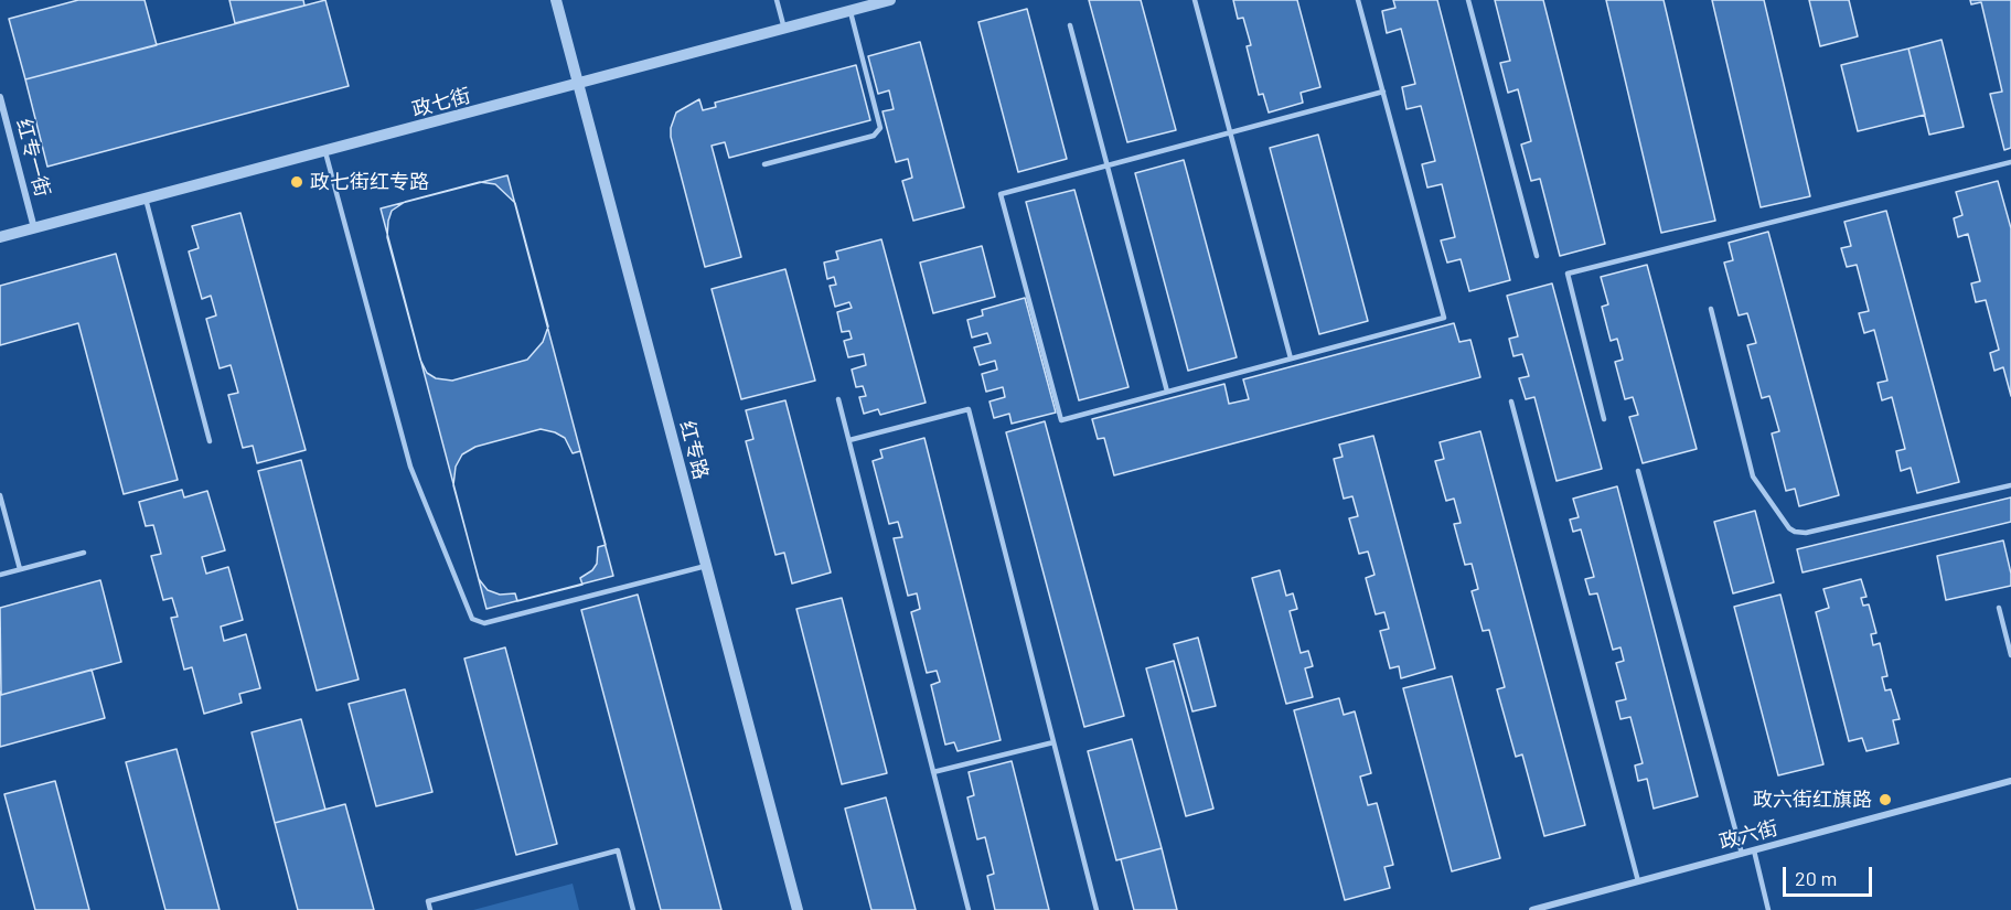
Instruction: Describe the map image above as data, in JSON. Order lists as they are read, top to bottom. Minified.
{"streets":{"street":["政七街","红专一街","红专路","政六街"]},"crossings":[["政七街","红专一街"],["政七街","红专路"]],"places":["政七街红专路","政六街红旗路"],"scale_bar":"20 m"}
